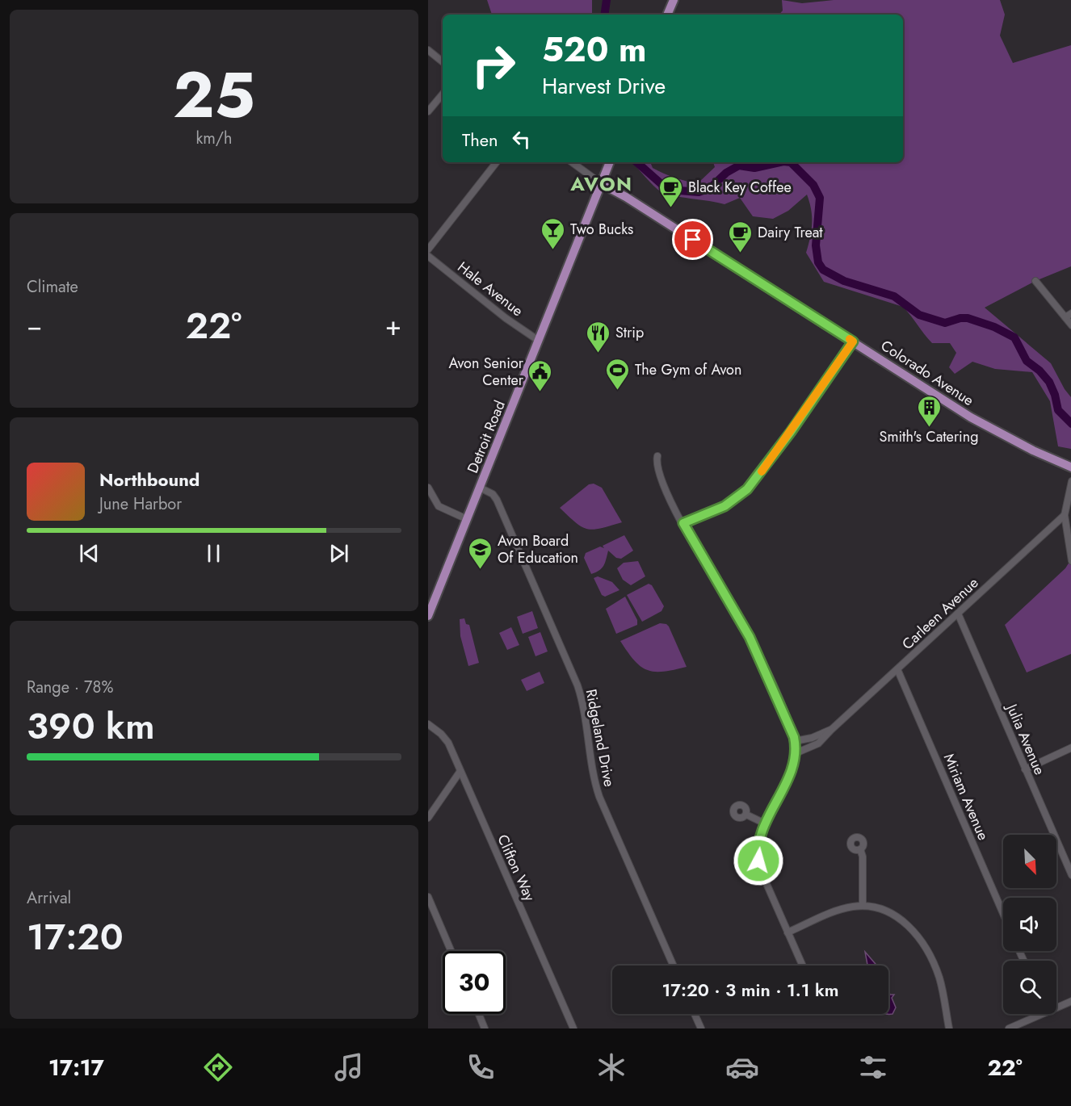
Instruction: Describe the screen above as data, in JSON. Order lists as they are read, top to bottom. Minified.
{"streets":{"main road":["Colorado Avenue","Detroit Road"],"street":["Hale Avenue","Carleen Avenue","Ridgeland Drive","Julia Avenue","Miriam Avenue","Clifton Way"]},"crossings":[["Hale Avenue","Detroit Road"],["Colorado Avenue","Detroit Road"],["Detroit Road","Ridgeland Drive"],["Carleen Avenue","Julia Avenue"],["Carleen Avenue","Miriam Avenue"]],"districts":["AVON"],"places":{"cafe":["Black Key Coffee","Dairy Treat"],"bar":["Two Bucks"],"restaurant":["Strip"],"sports":["The Gym of Avon"],"public building":["Avon Senior Center"],"building":["Smith's Catering"],"school or university":["Avon Board Of Education"]},"north":"bottom right","page":{"tile":[["25","km/h"],"Climate",["Range · 78%","390 km"],["Arrival","17:20"]],"turn":["520 m","Harvest Drive"],"then":"Then","heat":["−","22°","+"],"song":["Northbound","June Harbor"],"limit":"30","trip":"17:20 · 3 min · 1.1 km","tabs":["17:17","22°"]}}
